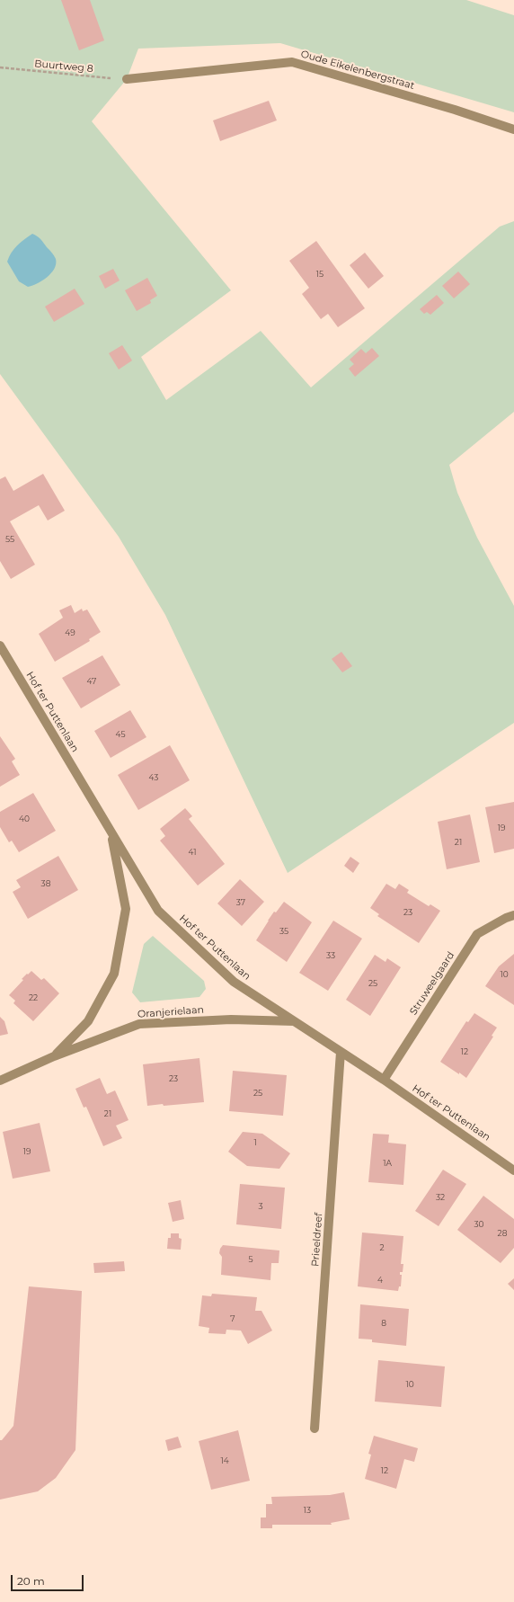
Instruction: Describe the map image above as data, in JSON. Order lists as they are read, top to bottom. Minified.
{"streets":{"street":["Oude Eikelenbergstraat","Hof ter Puttenlaan","Struweelgaard","Oranjerielaan","Prieeldreef"],"path":["Buurtweg 8"]},"crossings":[["Buurtweg 8","Oude Eikelenbergstraat"],["Hof ter Puttenlaan","Struweelgaard"],["Hof ter Puttenlaan","Oranjerielaan"],["Hof ter Puttenlaan","Prieeldreef"]],"house_numbers":["15","55","49","47","45","43","40","19","21","41","38","37","23","35","33","10","25","22","12","23","25","21","1","19","1A","32","3","30","28","2","5","4","7","8","10","14","12","13"],"scale_bar":"20 m"}
